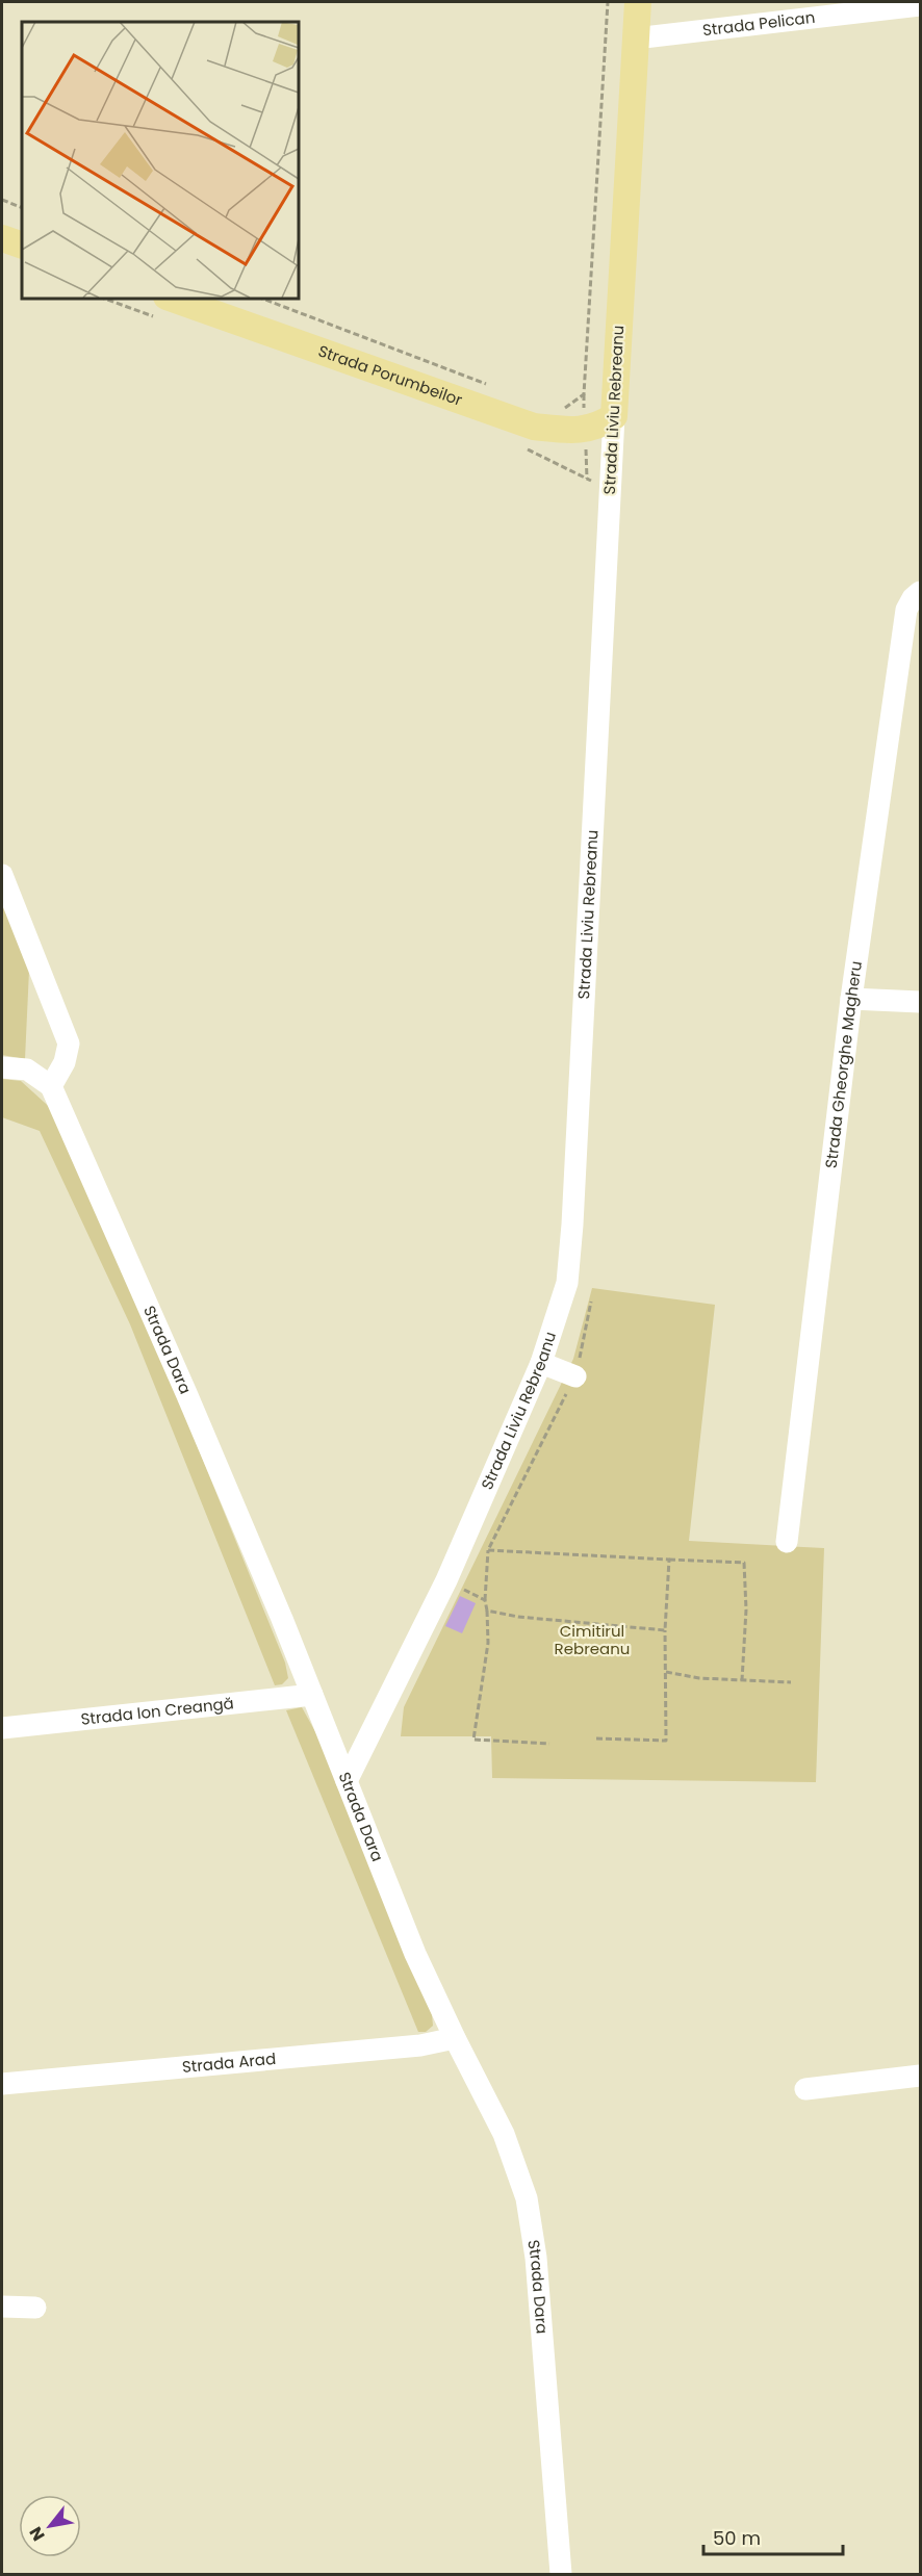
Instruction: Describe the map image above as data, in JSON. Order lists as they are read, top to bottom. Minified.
{"streets":{"main road":["Strada Porumbeilor","Strada Liviu Rebreanu"],"street":["Strada Pelican","Strada Gheorghe Magheru","Strada Dara","Strada Ion Creangă","Strada Arad"]},"crossings":[["Strada Pelican","Strada Liviu Rebreanu"],["Strada Porumbeilor","Strada Liviu Rebreanu"],["Strada Liviu Rebreanu","Strada Dara"],["Strada Dara","Strada Ion Creangă"],["Strada Dara","Strada Arad"]],"parks":["Cimitirul Rebreanu"],"scale_bar":"50 m","north":"bottom left"}
